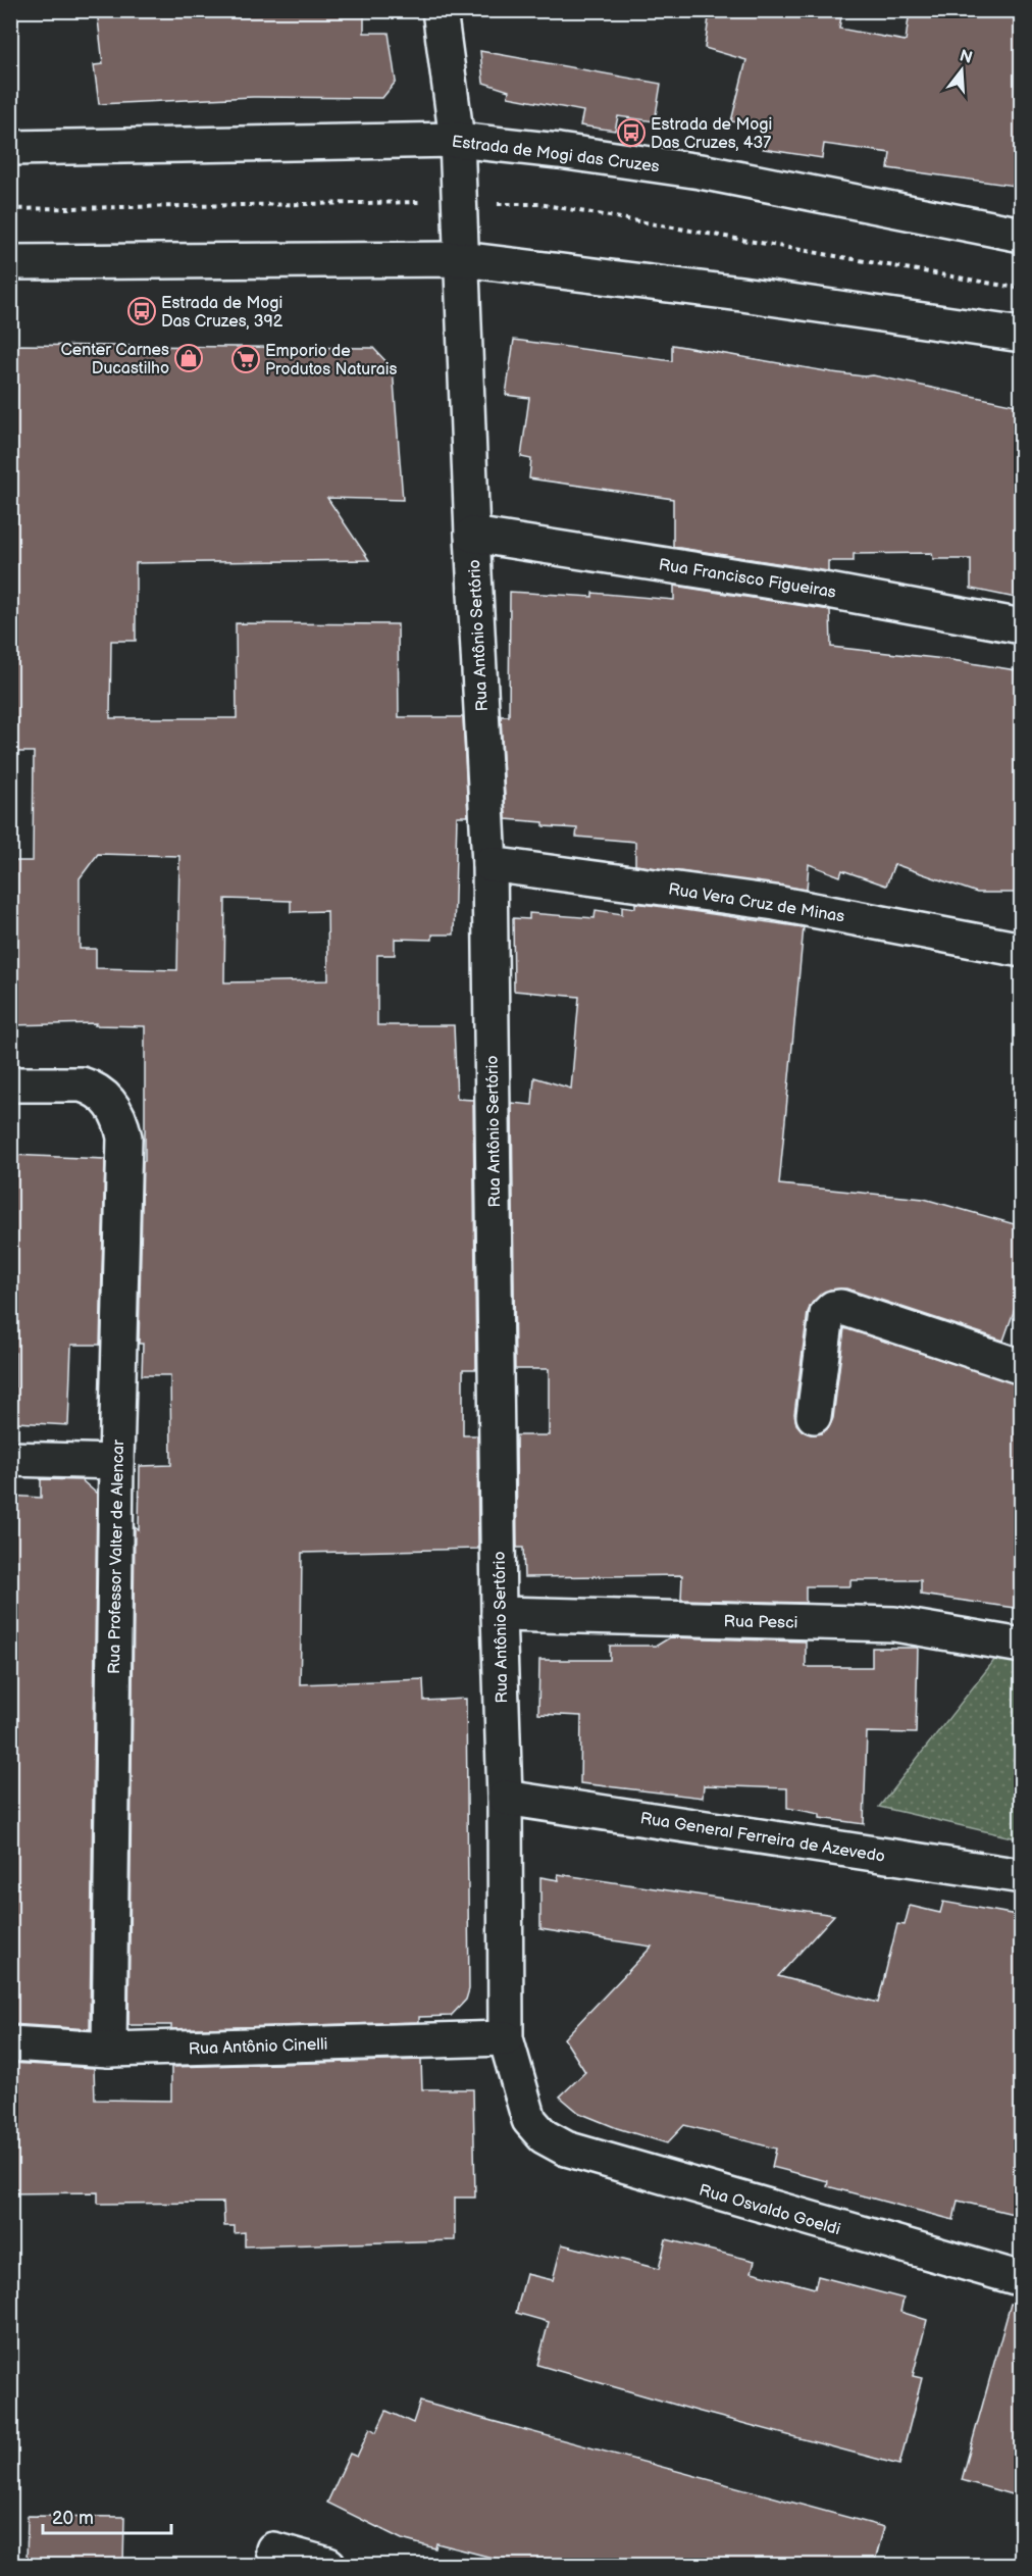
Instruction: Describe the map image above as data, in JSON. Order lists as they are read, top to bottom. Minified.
{"streets":{"street":["Estrada de Mogi das Cruzes","Rua Francisco Figueiras","Rua Antônio Sertório","Rua Vera Cruz de Minas","Rua Professor Valter de Alencar","Rua Pesci","Rua General Ferreira de Azevedo","Rua Antônio Cinelli","Rua Osvaldo Goeldi"]},"crossings":[["Estrada de Mogi das Cruzes","Rua Antônio Sertório"],["Rua Francisco Figueiras","Rua Antônio Sertório"],["Rua Antônio Sertório","Rua Vera Cruz de Minas"],["Rua Antônio Sertório","Rua Pesci"],["Rua Antônio Sertório","Rua General Ferreira de Azevedo"],["Rua Antônio Sertório","Rua Antônio Cinelli"],["Rua Antônio Sertório","Rua Osvaldo Goeldi"],["Rua Professor Valter de Alencar","Rua Antônio Cinelli"]],"places":{"bus stop":["Estrada de Mogi Das Cruzes, 437","Estrada de Mogi Das Cruzes, 392"],"shop":["Center Carnes Ducastilho"],"supermarket":["Emporio de Produtos Naturais"]},"scale_bar":"20 m","north":"top"}
